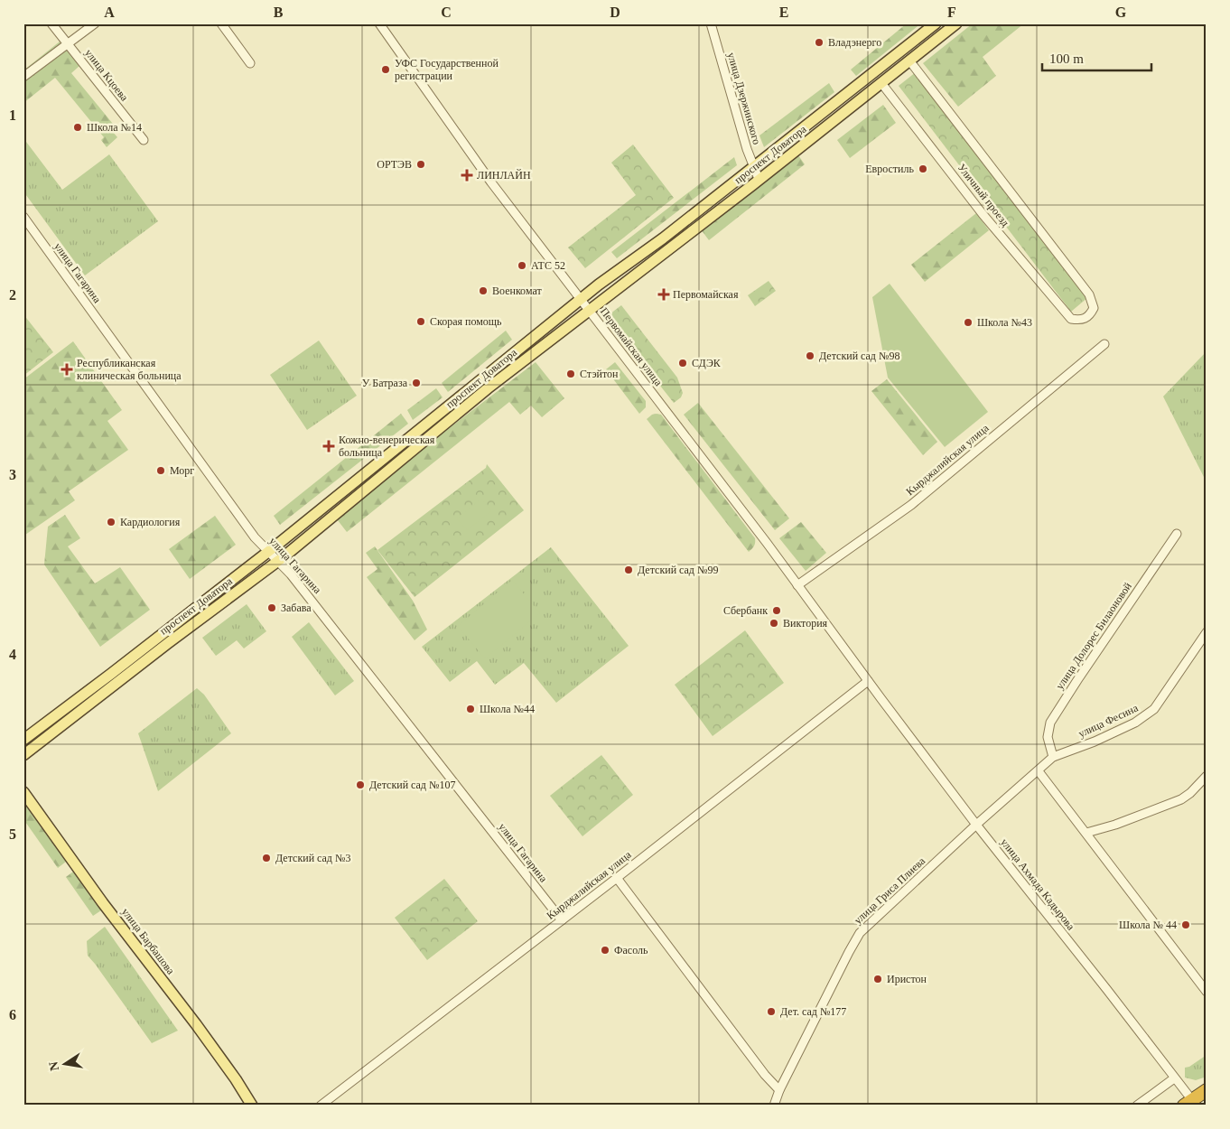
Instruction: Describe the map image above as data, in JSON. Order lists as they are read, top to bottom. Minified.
{"streets":{"main road":["проспект Доватора","улица Барбашова"],"street":["улица Кцоева","улица Дзержинского","Уличный проезд","улица Гагарина","Первомайская улица","Кырджалийская улица","улица Долорес Билаоновой","улица Фесина","улица Ахмада Кадырова","улица Гриса Плиева"]},"crossings":[["улица Дзержинского","проспект Доватора"],["проспект Доватора","Уличный проезд"],["проспект Доватора","улица Гагарина"],["проспект Доватора","Первомайская улица"],["улица Гагарина","Кырджалийская улица"],["Первомайская улица","Кырджалийская улица"],["Первомайская улица","улица Ахмада Кадырова"],["Кырджалийская улица","улица Ахмада Кадырова"],["улица Долорес Билаоновой","улица Фесина"],["улица Фесина","улица Гриса Плиева"],["улица Ахмада Кадырова","улица Гриса Плиева"]],"places":{"other":["Владэнерго","УФС Государственной регистрации","Школа №14","ОРТЭВ","Евростиль","АТС 52","Военкомат","Скорая помощь","Школа №43","Детский сад №98","СДЭК","Стэйтон","У Батраза","Морг","Кардиология","Детский сад №99","Забава","Сбербанк","Виктория","Школа №44","Детский сад №107","Детский сад №3","Школа № 44","Фасоль","Иристон","Дет. сад №177"],"health":["ЛИНЛАЙН","Первомайская","Республиканская клиническая больница","Кожно-венерическая больница"]},"scale_bar":"100 m","north":"left","grid":{"columns":["A","B","C","D","E","F","G"],"rows":["1","2","3","4","5","6"]}}
